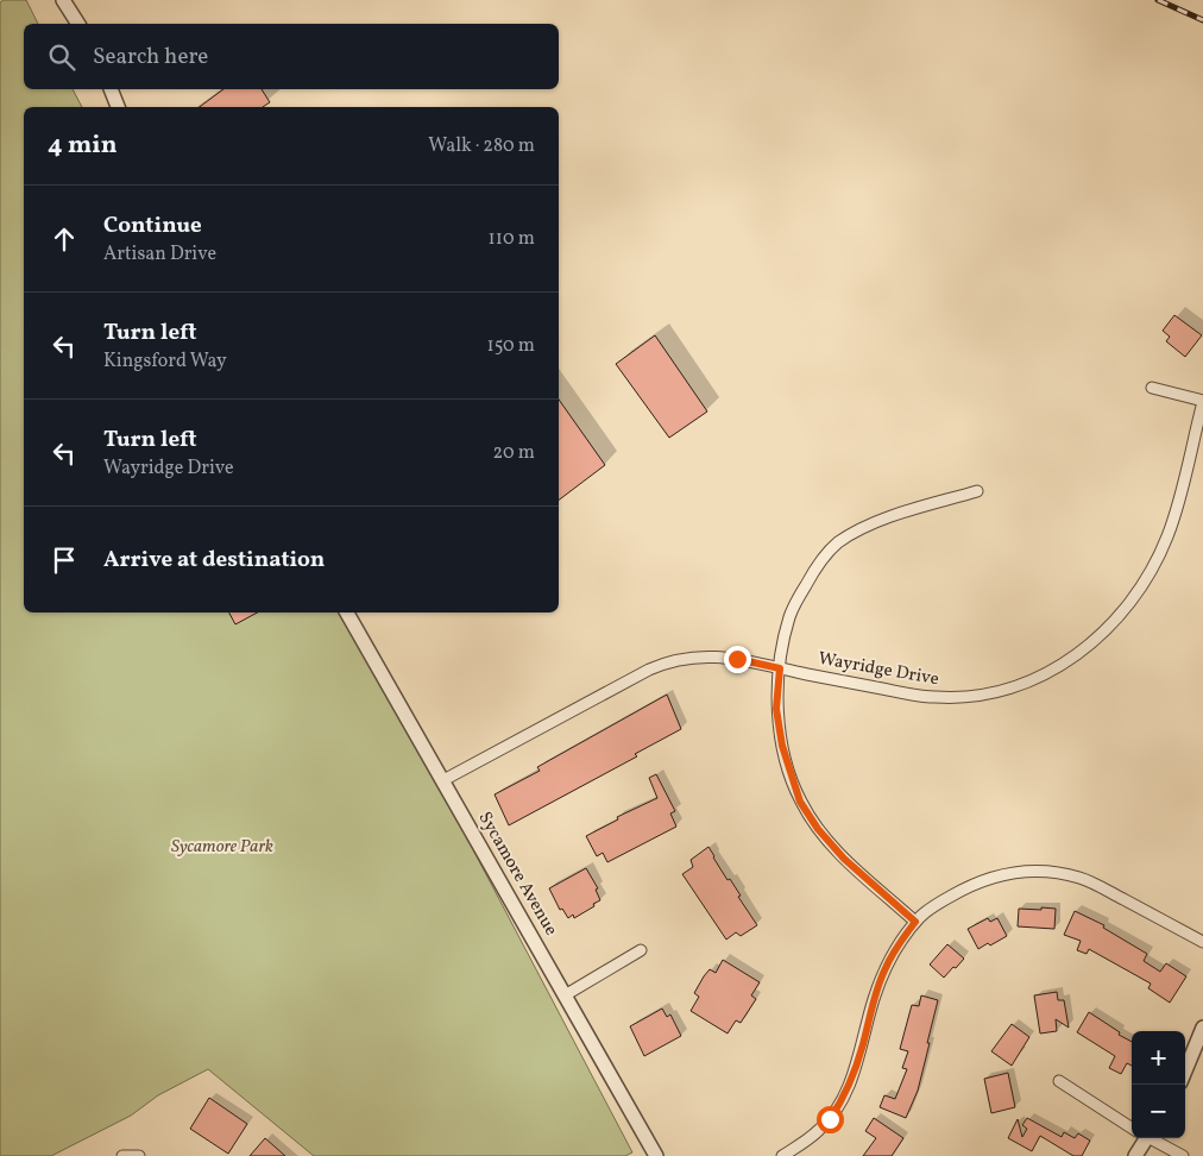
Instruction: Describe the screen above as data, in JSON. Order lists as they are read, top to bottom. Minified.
{"streets":{"street":["Wayridge Drive","Sycamore Avenue"]},"crossings":[["Wayridge Drive","Sycamore Avenue"]],"parks":["Sycamore Park"],"page":{"search":"Search here","heading":["4 min","Walk · 280 m"],"list":[["Continue","Artisan Drive","110 m"],["Turn left","Kingsford Way","150 m"],["Turn left","Wayridge Drive","20 m"],"Arrive at destination"],"map_buttons":["+","−"]}}
